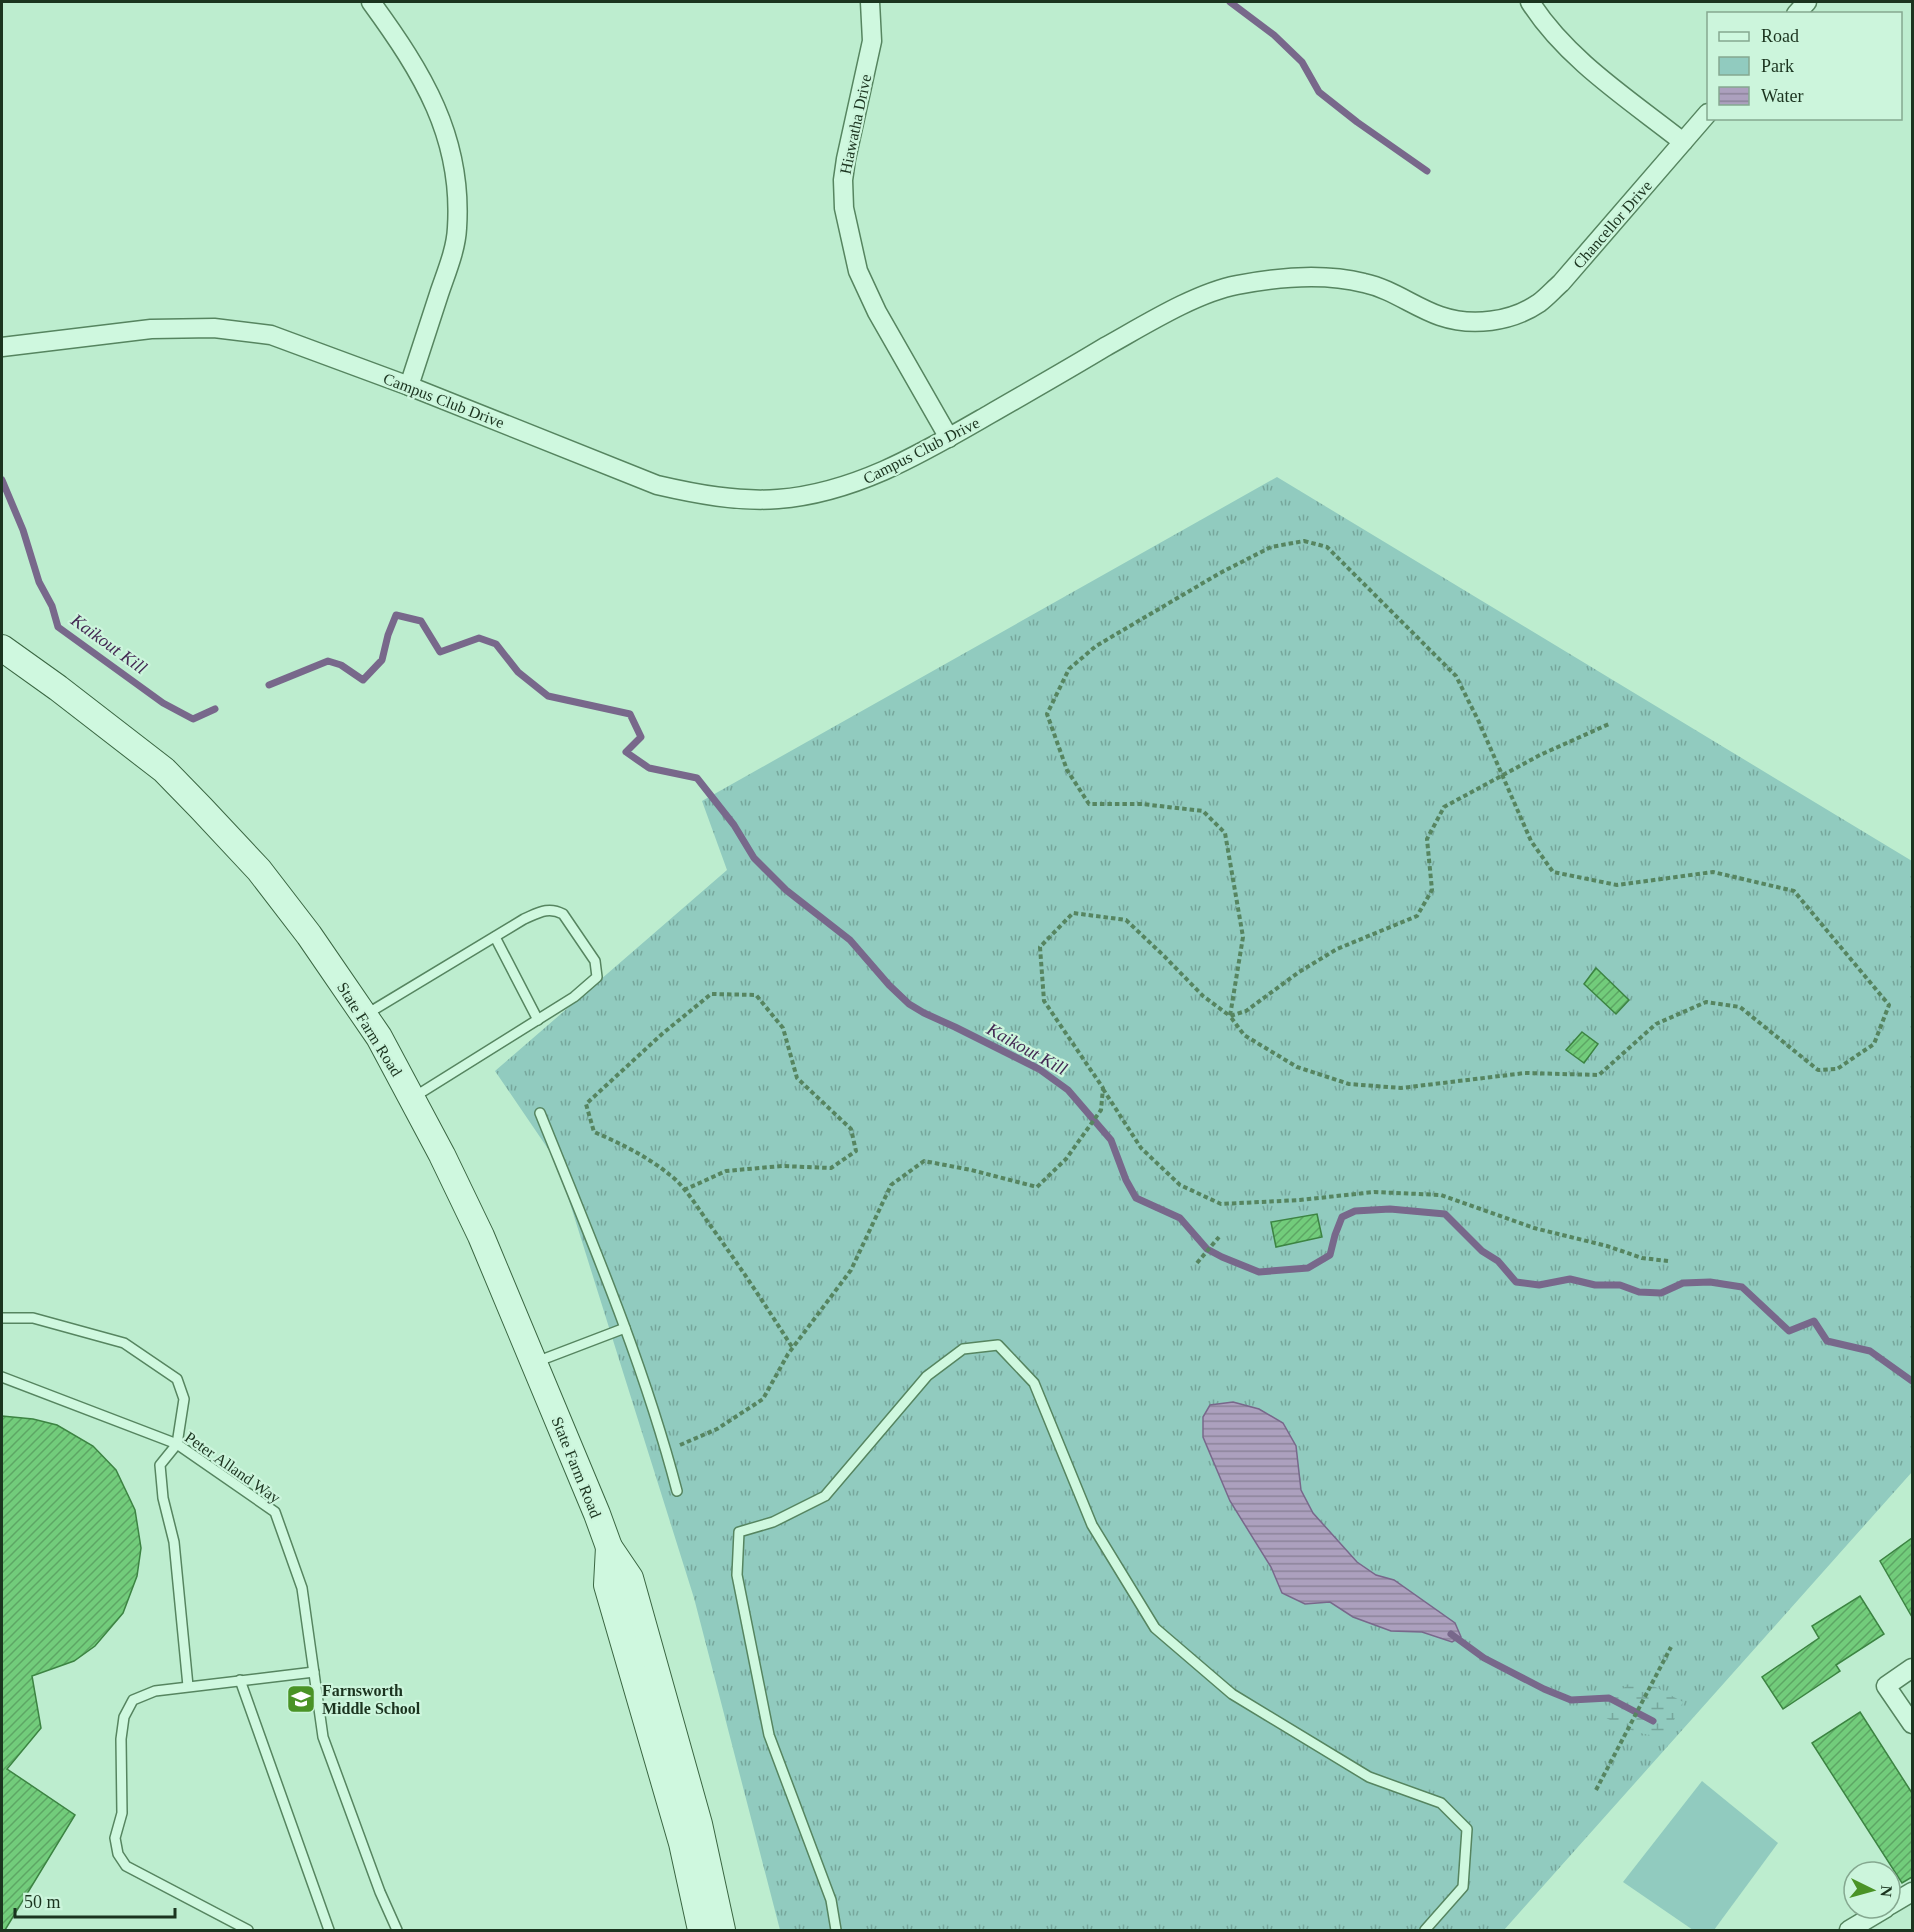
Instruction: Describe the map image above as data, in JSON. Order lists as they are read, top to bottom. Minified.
{"streets":{"main road":["State Farm Road"],"street":["Hiawatha Drive","Chancellor Drive","Campus Club Drive"],"lane":["Peter Alland Way"]},"crossings":[["Hiawatha Drive","Campus Club Drive"],["Chancellor Drive","Campus Club Drive"]],"water":["Kaikout Kill"],"places":{"school or university":["Farnsworth Middle School"]},"legend":["Road","Park","Water"],"scale_bar":"50 m","north":"right"}
